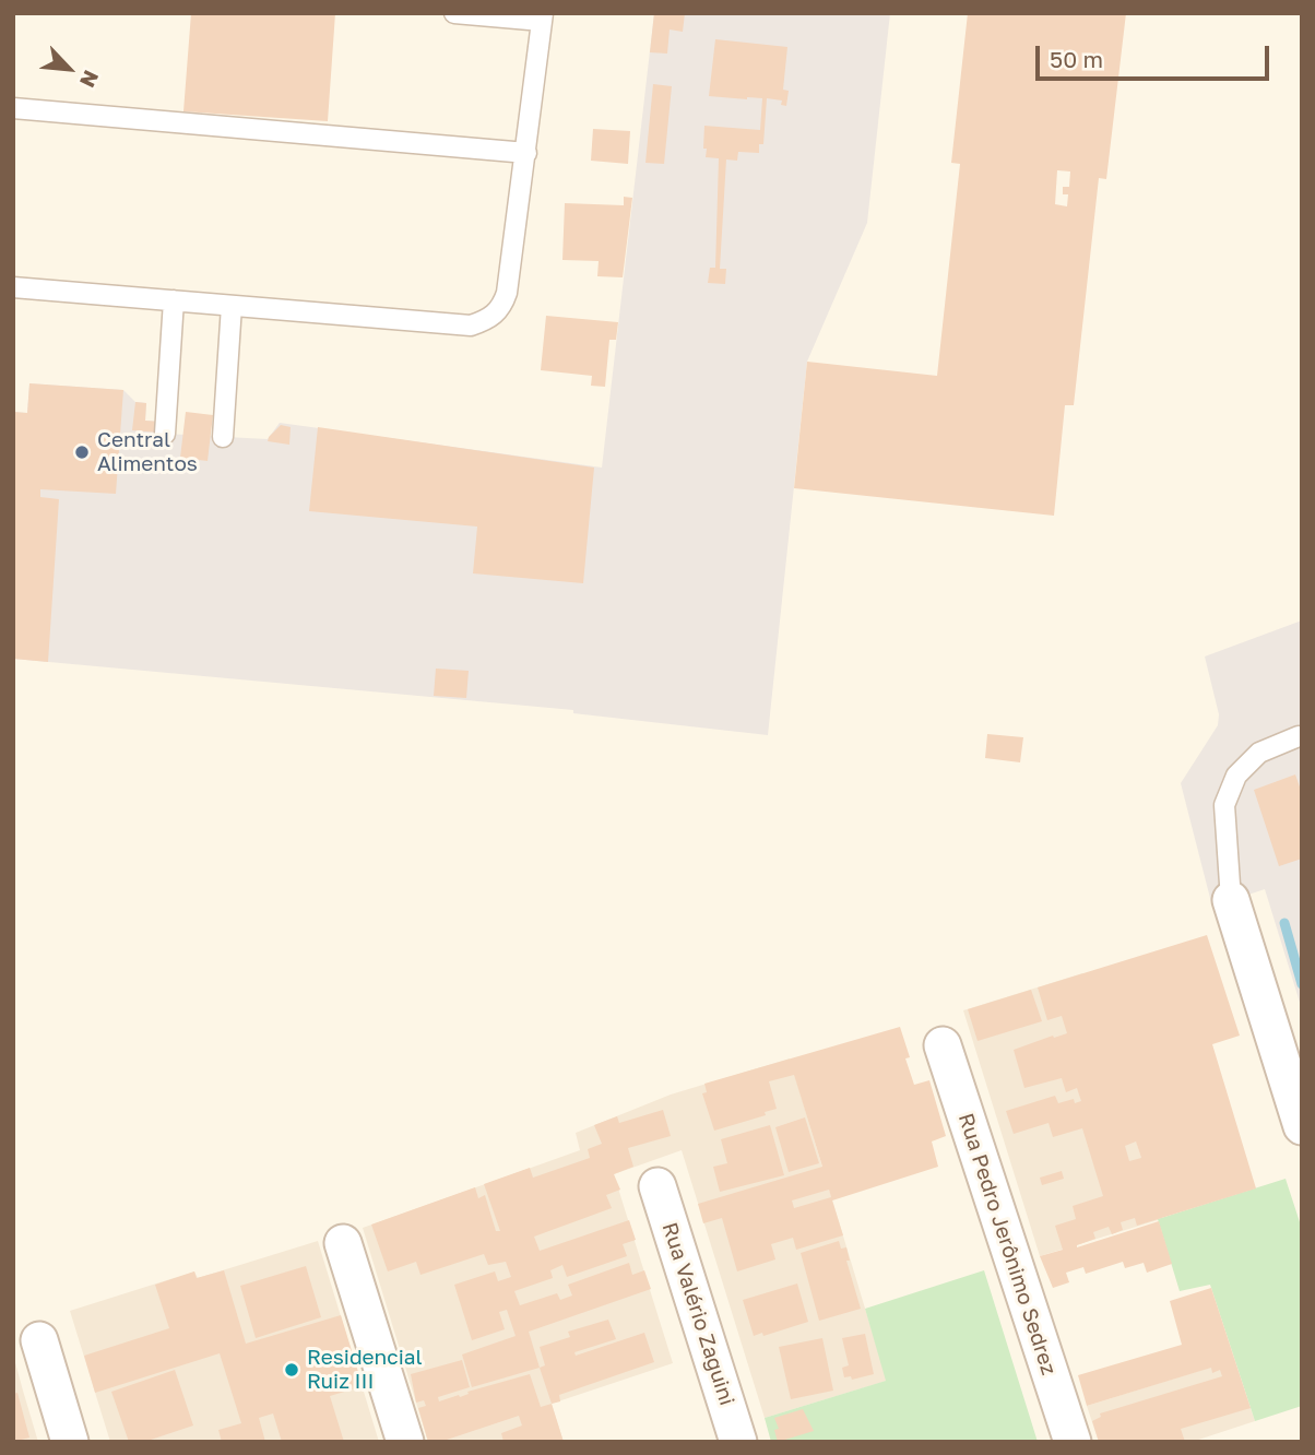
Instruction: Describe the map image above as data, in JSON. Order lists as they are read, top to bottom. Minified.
{"streets":{"street":["Rua Pedro Jerônimo Sedrez","Rua Valério Zaguini"]},"places":["Central Alimentos","Residencial Ruiz III"],"scale_bar":"50 m","north":"bottom right"}
